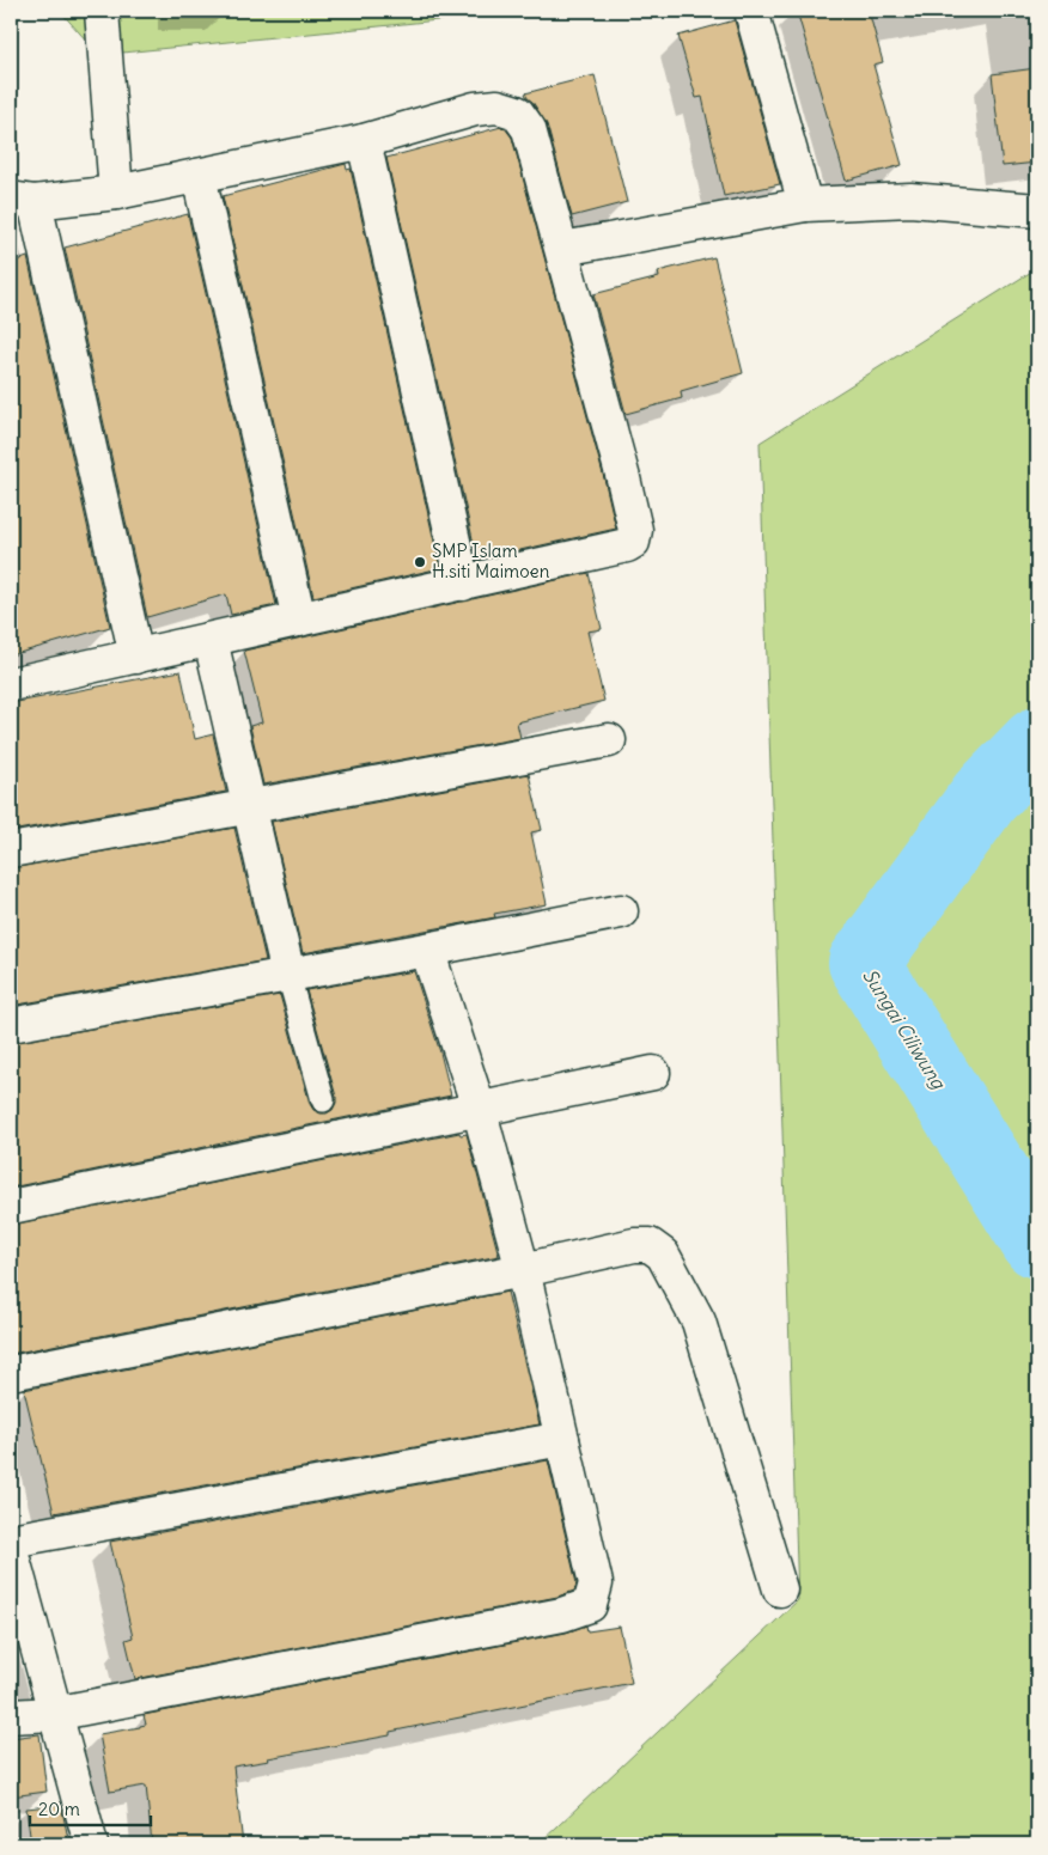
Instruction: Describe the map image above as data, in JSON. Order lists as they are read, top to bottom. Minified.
{"water":["Sungai Ciliwung"],"places":["SMP Islam H.siti Maimoen"],"scale_bar":"20 m"}
